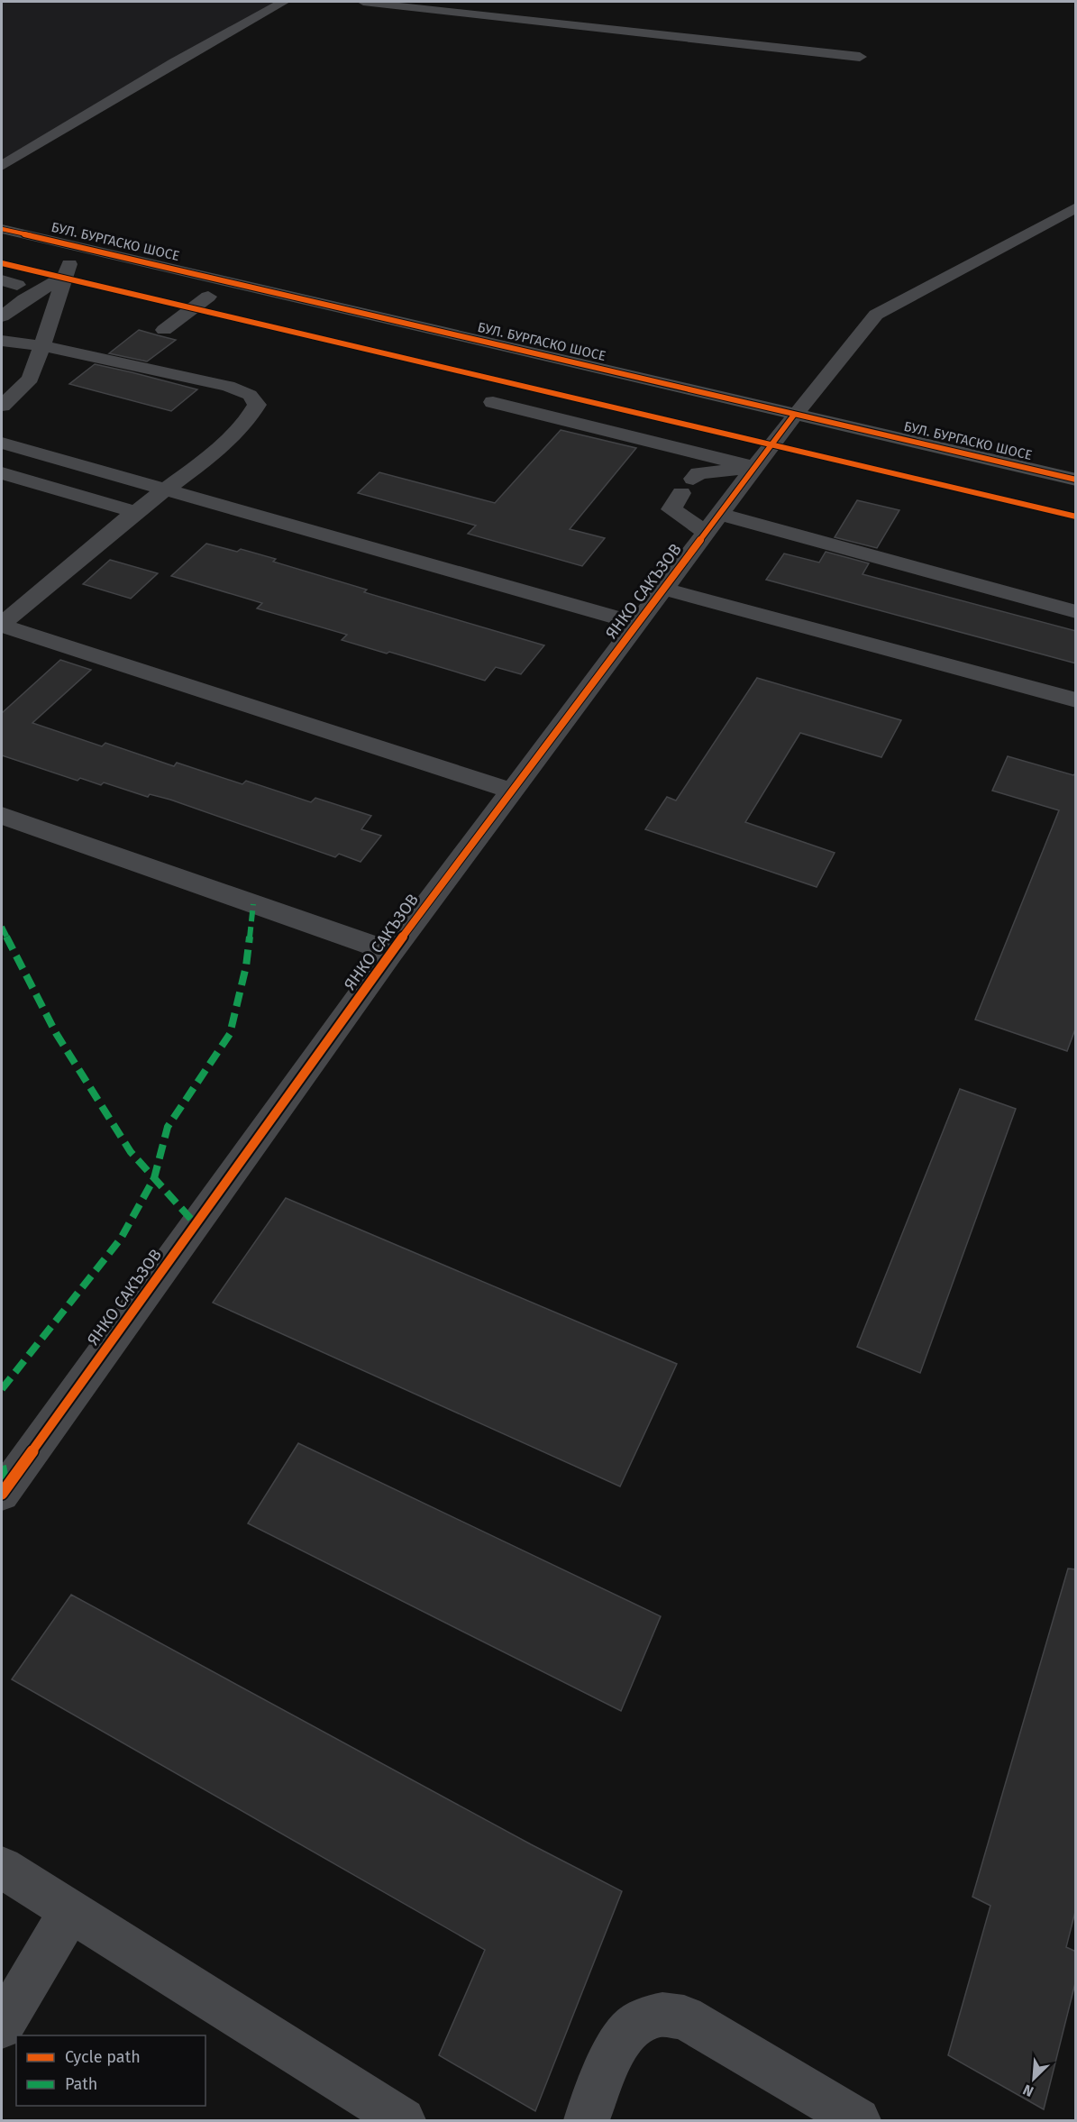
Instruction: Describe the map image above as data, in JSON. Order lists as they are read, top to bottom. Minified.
{"streets":{"main road":["БУЛ. БУРГАСКО ШОСЕ"],"street":["ЯНКО САКЪЗОВ"]},"crossings":[["БУЛ. БУРГАСКО ШОСЕ","ЯНКО САКЪЗОВ"]],"legend":["Cycle path","Path"],"north":"bottom left"}
